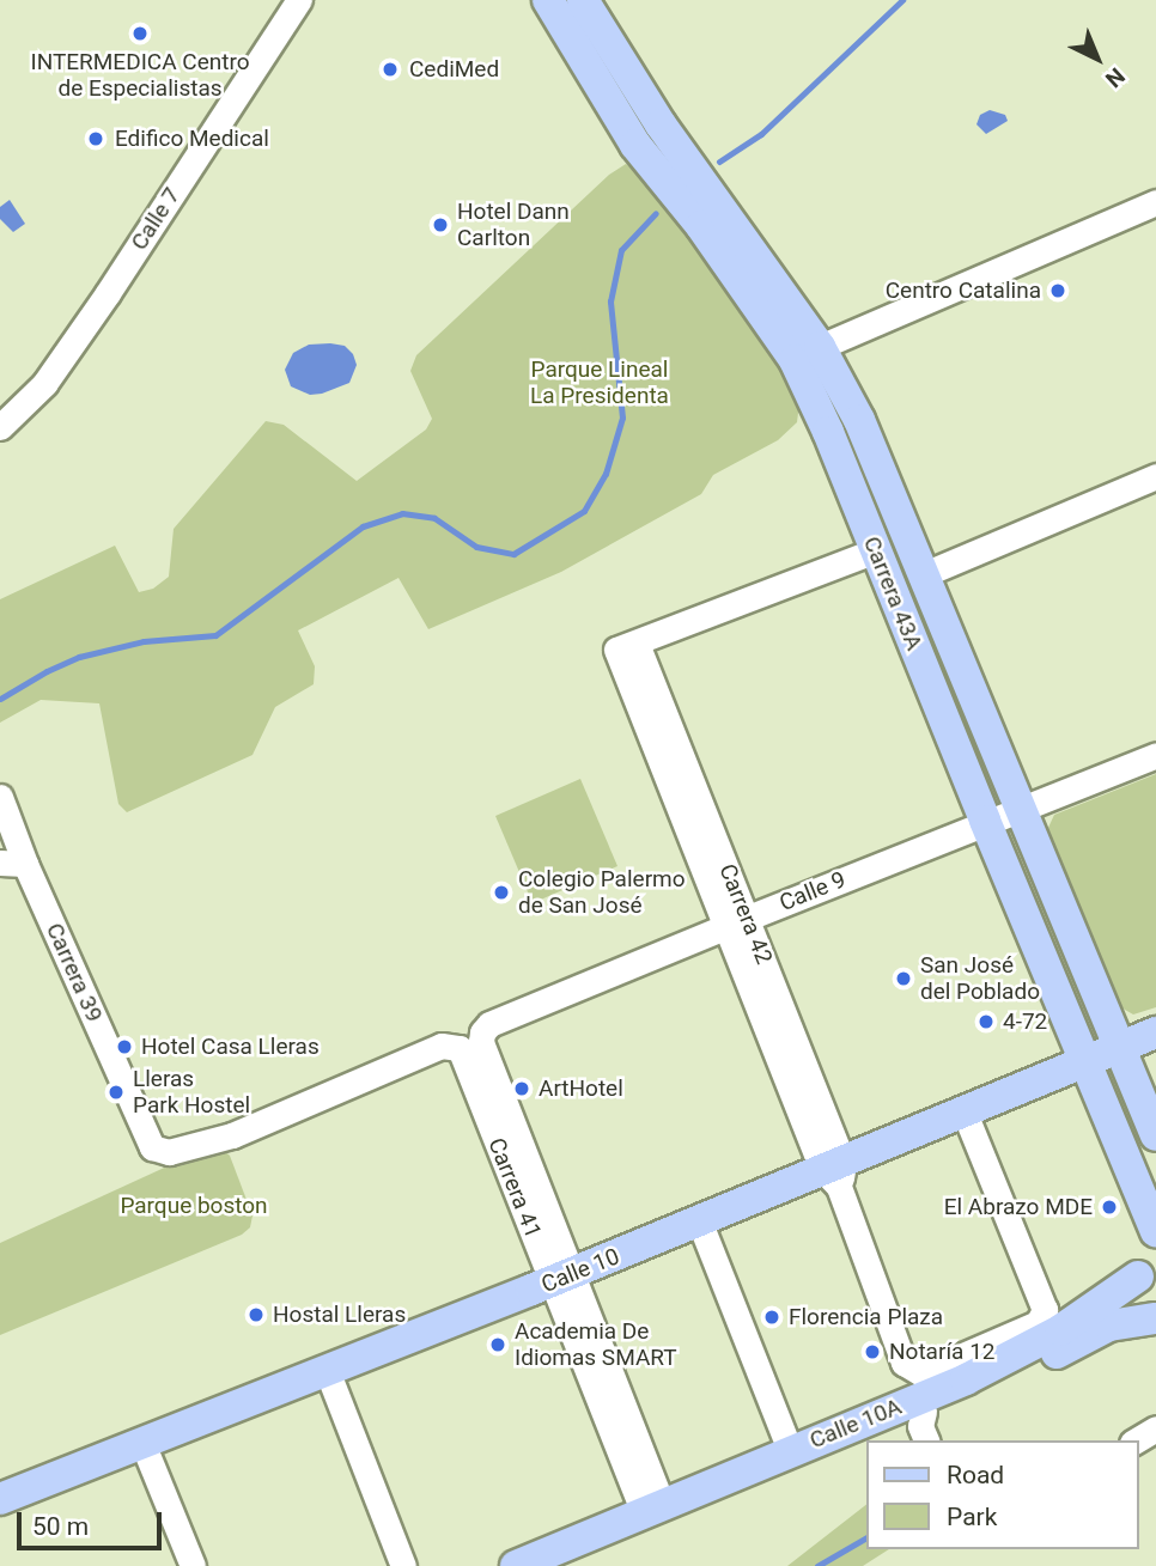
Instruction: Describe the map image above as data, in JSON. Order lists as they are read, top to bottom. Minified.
{"streets":{"main road":["Carrera 43A","Calle 10","Calle 10A"],"street":["Calle 7","Calle 9","Carrera 42","Carrera 39","Carrera 41"]},"crossings":[["Carrera 43A","Calle 9"],["Carrera 43A","Carrera 42"],["Carrera 43A","Calle 10"],["Calle 9","Carrera 42"],["Calle 9","Carrera 39"],["Calle 9","Carrera 41"],["Carrera 42","Calle 10"],["Carrera 42","Calle 10A"],["Carrera 41","Calle 10"],["Carrera 41","Calle 10A"],["Calle 10","Calle 10A"]],"parks":["Parque Lineal La Presidenta","Parque boston"],"places":["INTERMEDICA Centro de Especialistas","CediMed","Edifico Medical","Hotel Dann Carlton","Centro Catalina","Colegio Palermo de San José","San José del Poblado","4-72","Hotel Casa Lleras","ArtHotel","Lleras Park Hostel","El Abrazo MDE","Hostal Lleras","Florencia Plaza","Academia De Idiomas SMART","Notaría 12"],"legend":["Road","Park"],"scale_bar":"50 m","north":"bottom right"}
